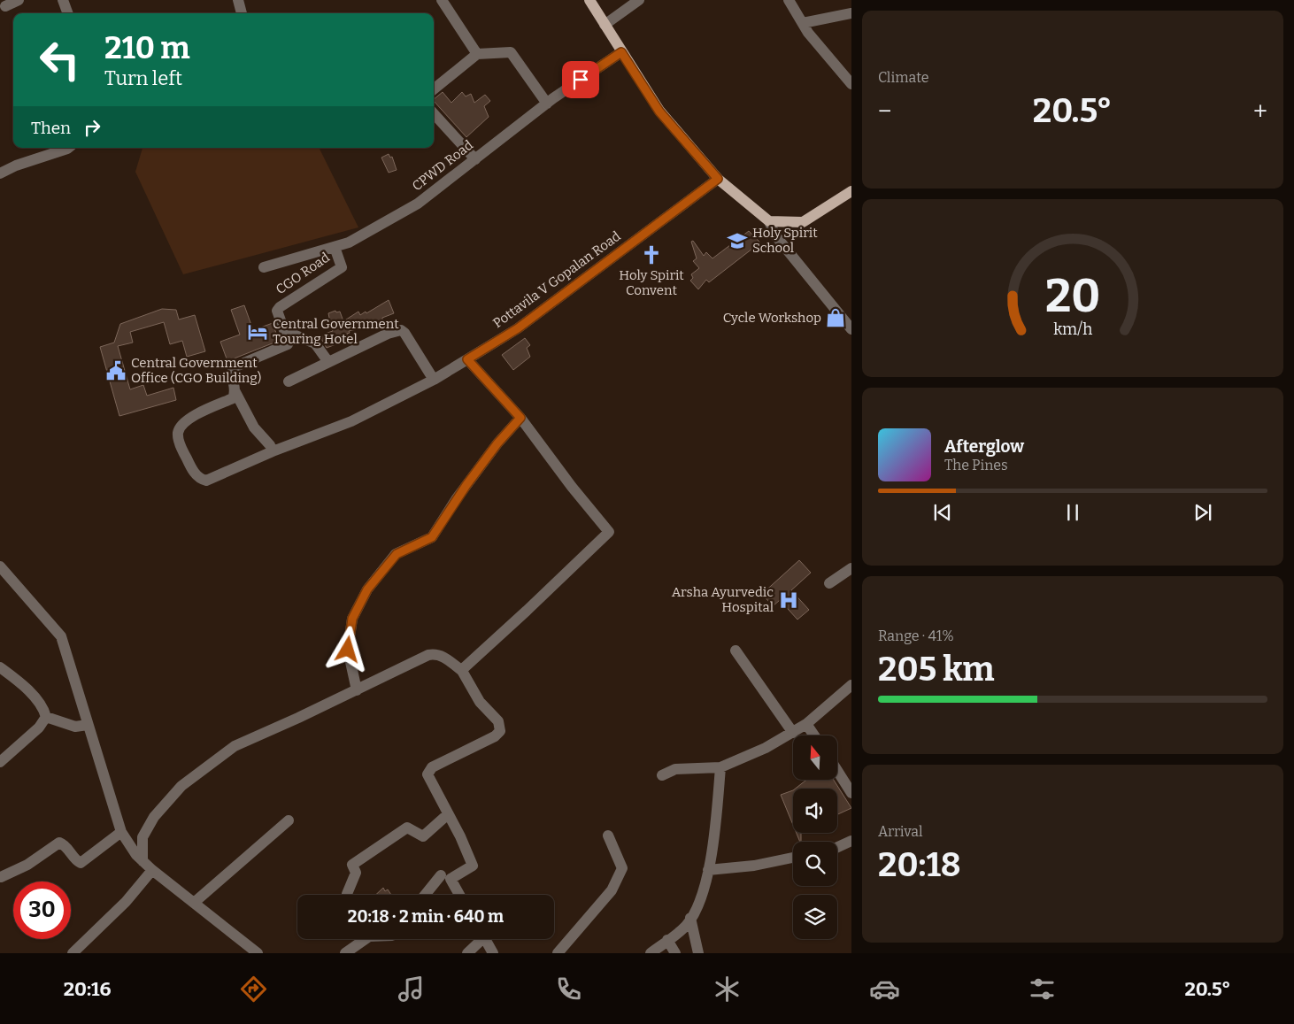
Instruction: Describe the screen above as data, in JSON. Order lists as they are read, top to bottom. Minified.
{"streets":{"street":["CPWD Road","CGO Road","Pottavila V Gopalan Road"]},"crossings":[["CPWD Road","CGO Road"]],"places":{"school or university":["Holy Spirit School"],"church":["Holy Spirit Convent"],"shop":["Cycle Workshop"],"hotel":["Central Government Touring Hotel"],"public building":["Central Government Office (CGO Building)"],"hospital":["Arsha Ayurvedic Hospital"]},"north":"top","page":{"tile":["Climate",["Range · 41%","205 km"],["Arrival","20:18"]],"turn":["210 m","Turn left"],"heat":["−","20.5°","+"],"then":"Then","song":["Afterglow","The Pines"],"limit":"30","trip":"20:18 · 2 min · 640 m","tabs":["20:16","20.5°"],"gauge":["20","km/h"]}}
